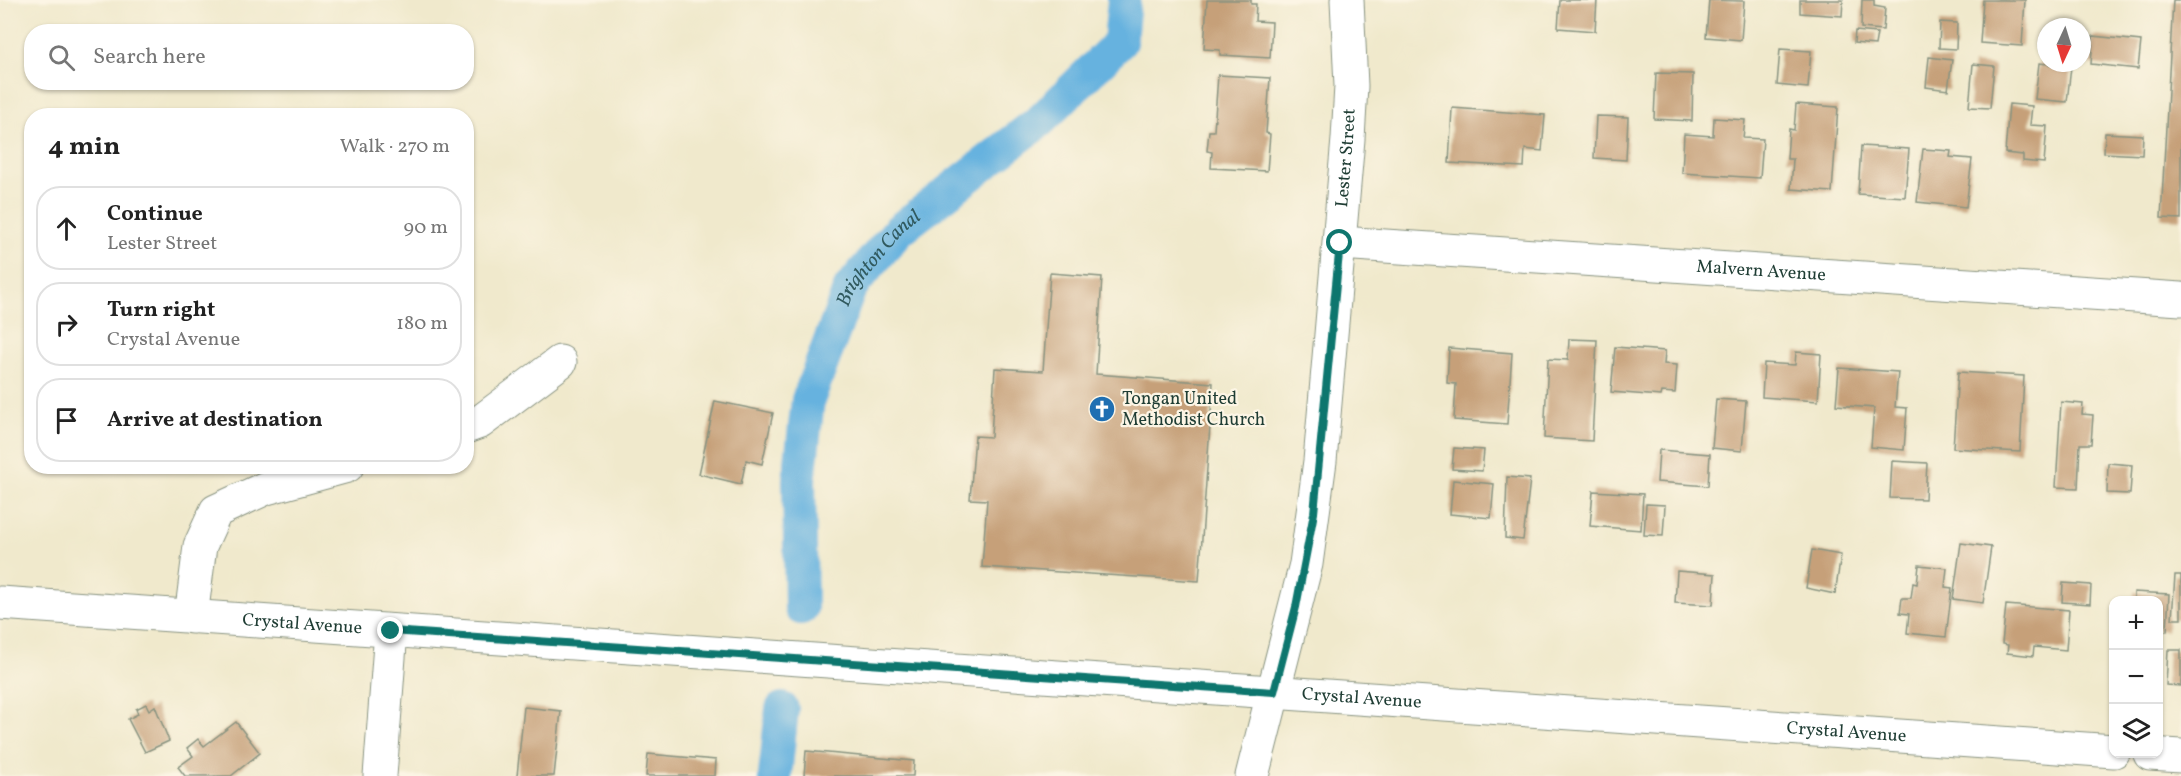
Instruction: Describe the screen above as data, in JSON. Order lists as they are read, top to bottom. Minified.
{"streets":{"street":["Lester Street","Malvern Avenue","Crystal Avenue"]},"crossings":[["Lester Street","Malvern Avenue"],["Lester Street","Crystal Avenue"]],"water":["Brighton Canal"],"places":{"church":["Tongan United Methodist Church"]},"north":"bottom","page":{"search":"Search here","heading":["4 min","Walk · 270 m"],"list":[["Continue","Lester Street","90 m"],["Turn right","Crystal Avenue","180 m"],"Arrive at destination"],"map_buttons":["+","−"]}}
